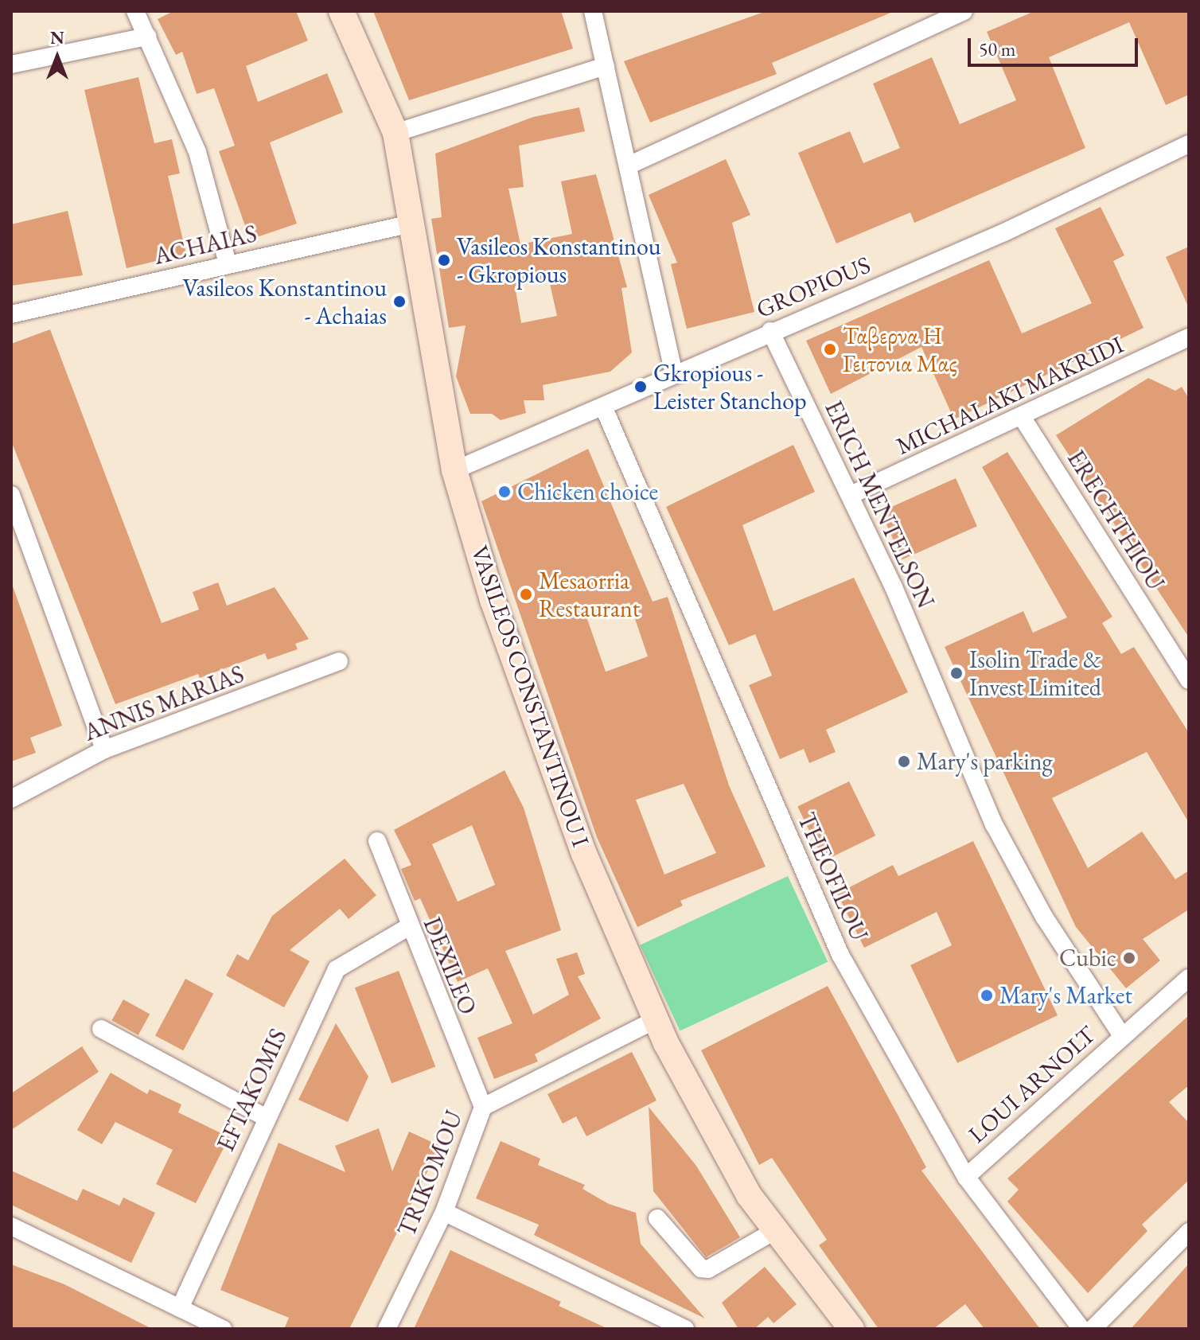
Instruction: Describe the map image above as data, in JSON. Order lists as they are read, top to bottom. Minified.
{"streets":{"main road":["VASILEOS CONSTANTINOU I"],"street":["ACHAIAS","GROPIOUS","MICHALAKI MAKRIDI","ERICH MENTELSON","ERECHTHIOU","ANNIS MARIAS","THEOFILOU","DEXILEO","LOUI ARNOLT","EFTAKOMIS","TRIKOMOU"]},"crossings":[["ACHAIAS","VASILEOS CONSTANTINOU I"],["GROPIOUS","ERICH MENTELSON"],["GROPIOUS","VASILEOS CONSTANTINOU I"],["GROPIOUS","THEOFILOU"],["MICHALAKI MAKRIDI","ERICH MENTELSON"],["MICHALAKI MAKRIDI","ERECHTHIOU"],["ERICH MENTELSON","LOUI ARNOLT"],["VASILEOS CONSTANTINOU I","TRIKOMOU"],["THEOFILOU","LOUI ARNOLT"],["DEXILEO","EFTAKOMIS"],["DEXILEO","TRIKOMOU"]],"places":["Vasileos Konstantinou - Gkropious","Vasileos Konstantinou - Achaias","Ταβερνα Η Γειτονια Μας","Gkropious - Leister Stanchop","Chicken choice","Mesaorria Restaurant","Isolin Trade & Invest Limited","Mary's parking","Cubic","Mary's Market"],"scale_bar":"50 m","north":"top"}
